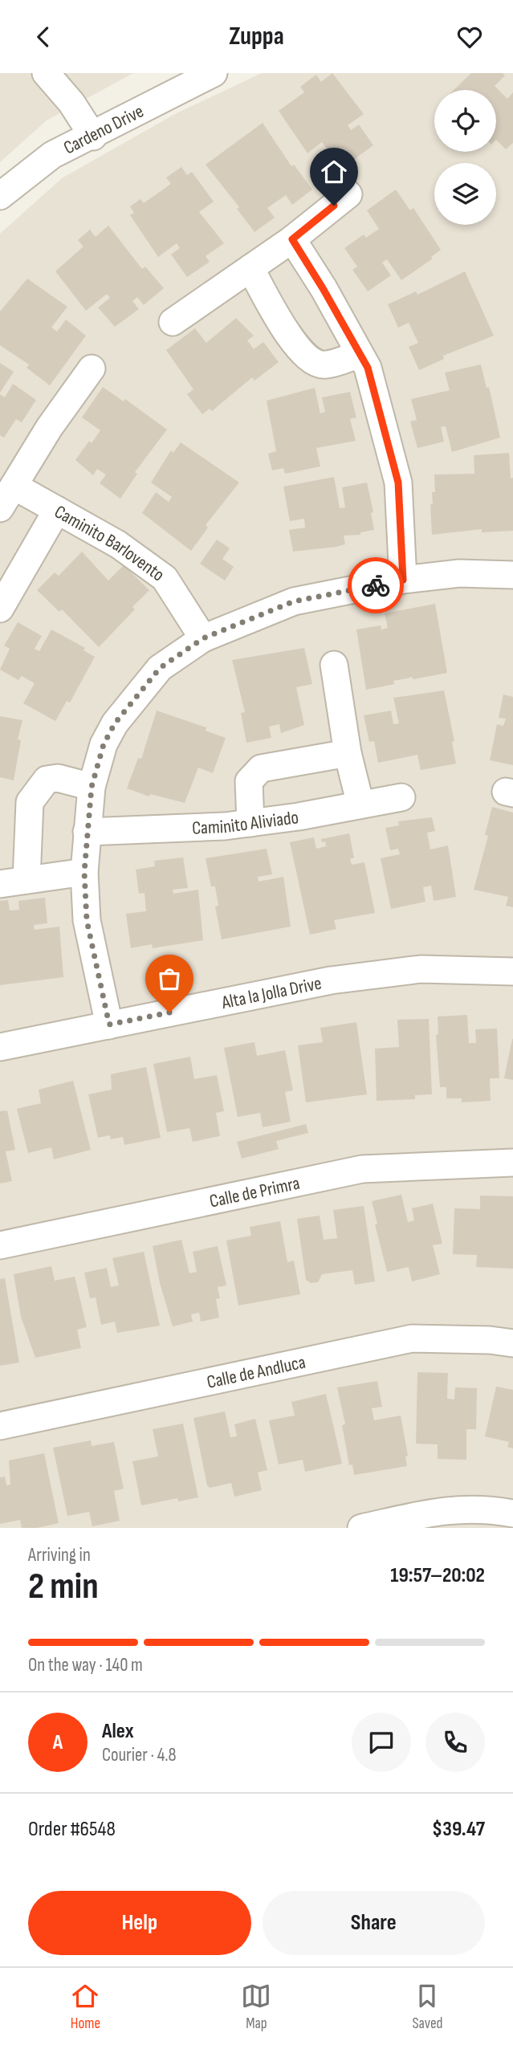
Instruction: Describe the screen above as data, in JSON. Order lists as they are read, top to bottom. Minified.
{"streets":{"street":["Cardeno Drive","Caminito Barlovento","Caminito Aliviado","Alta la Jolla Drive","Calle de Primra","Calle de Andluca"]},"page":{"header":"Zuppa","heading":["2 min","Arriving in","19:57–20:02"],"panel":["Alex","Courier · 4.8","Order #6548","$39.47"],"bar":"On the way · 140 m","round":"A","buttons":["Help","Share"],"tabs":["Home","Map","Saved"]}}
